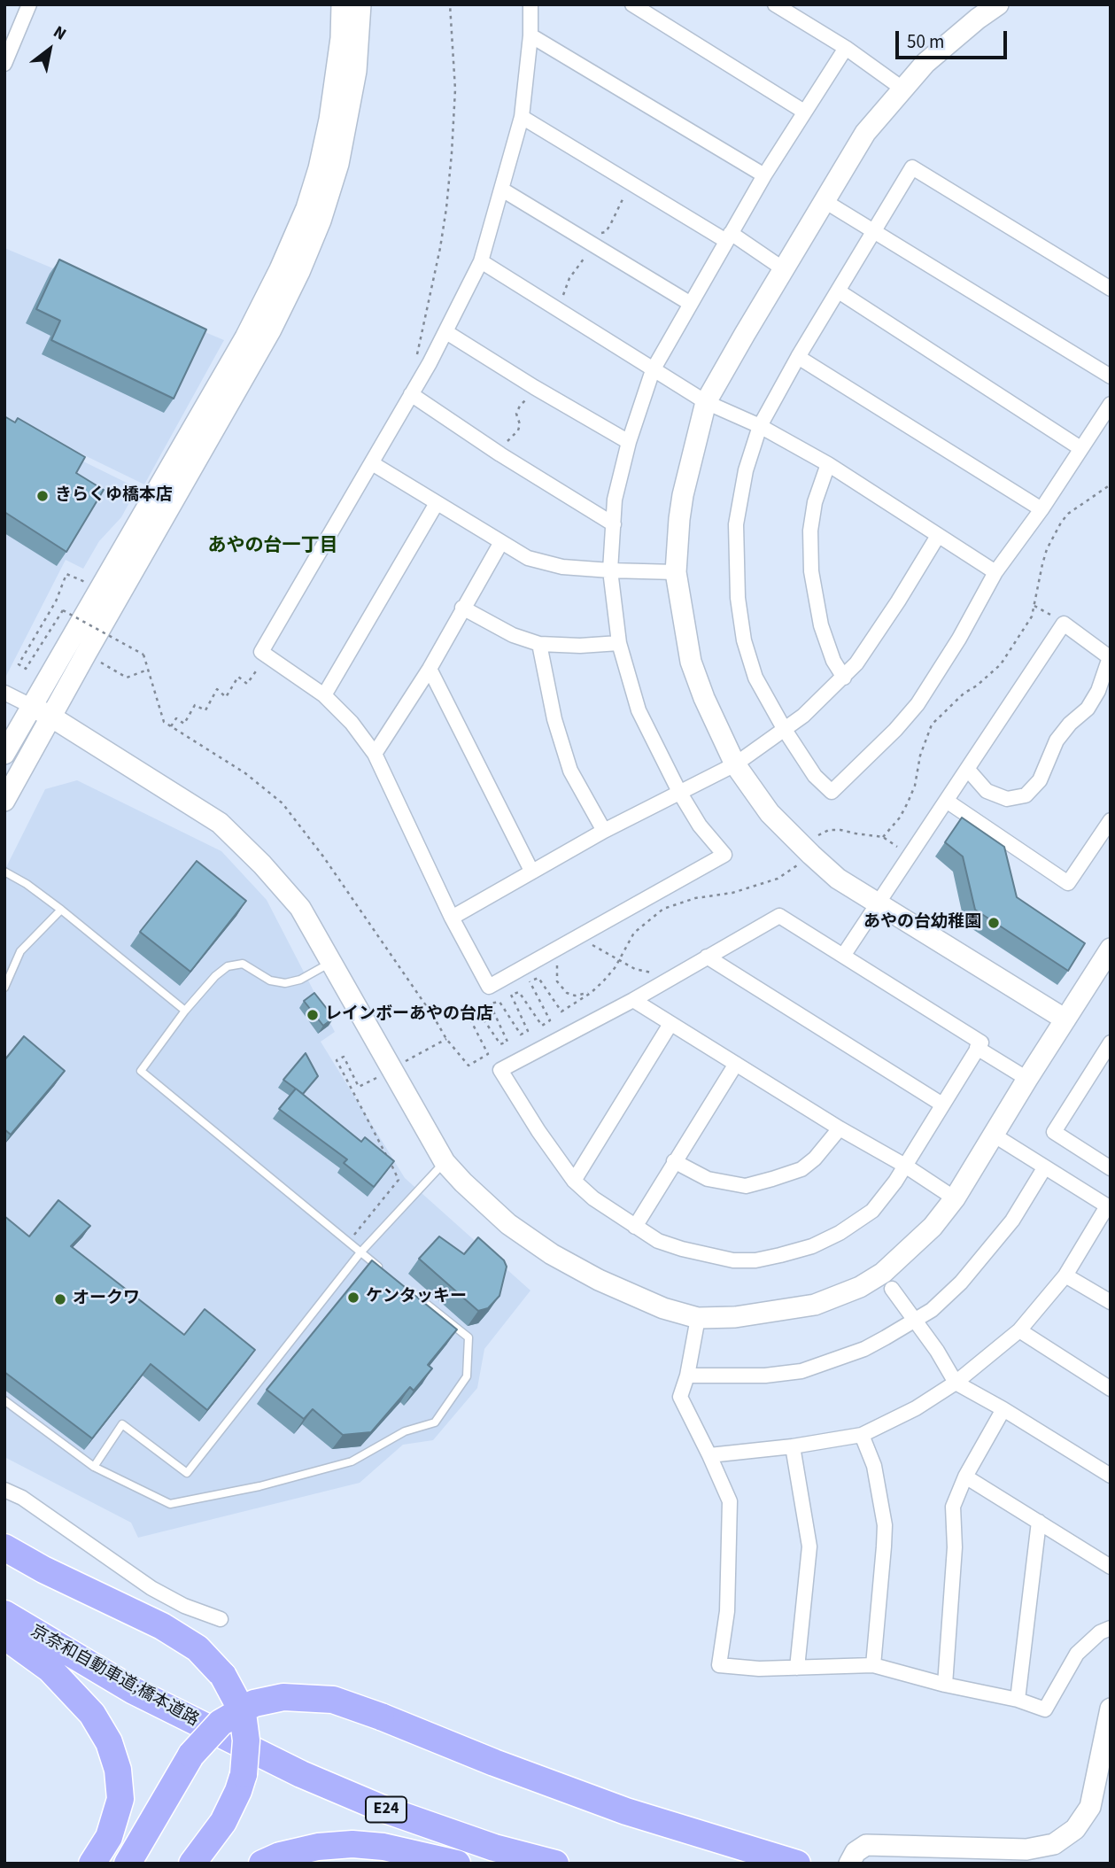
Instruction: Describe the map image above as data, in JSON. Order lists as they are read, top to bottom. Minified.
{"streets":{"highway":["京奈和自動車道;橋本道路","E24"]},"districts":["あやの台一丁目"],"places":["きらくゆ橋本店","あやの台幼稚園","レインボーあやの台店","ケンタッキー","オークワ"],"scale_bar":"50 m","north":"top right"}
